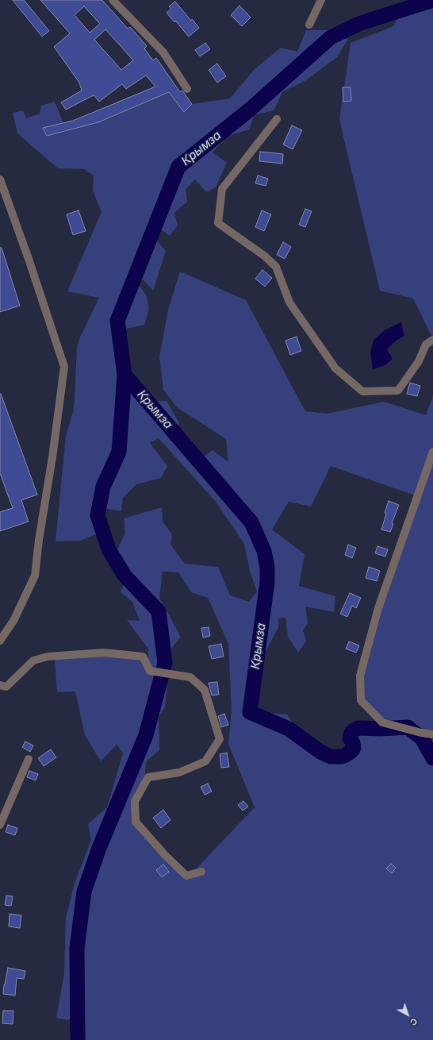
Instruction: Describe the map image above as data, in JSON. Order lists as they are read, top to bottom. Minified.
{"water":["Крымза"],"north":"bottom right"}
